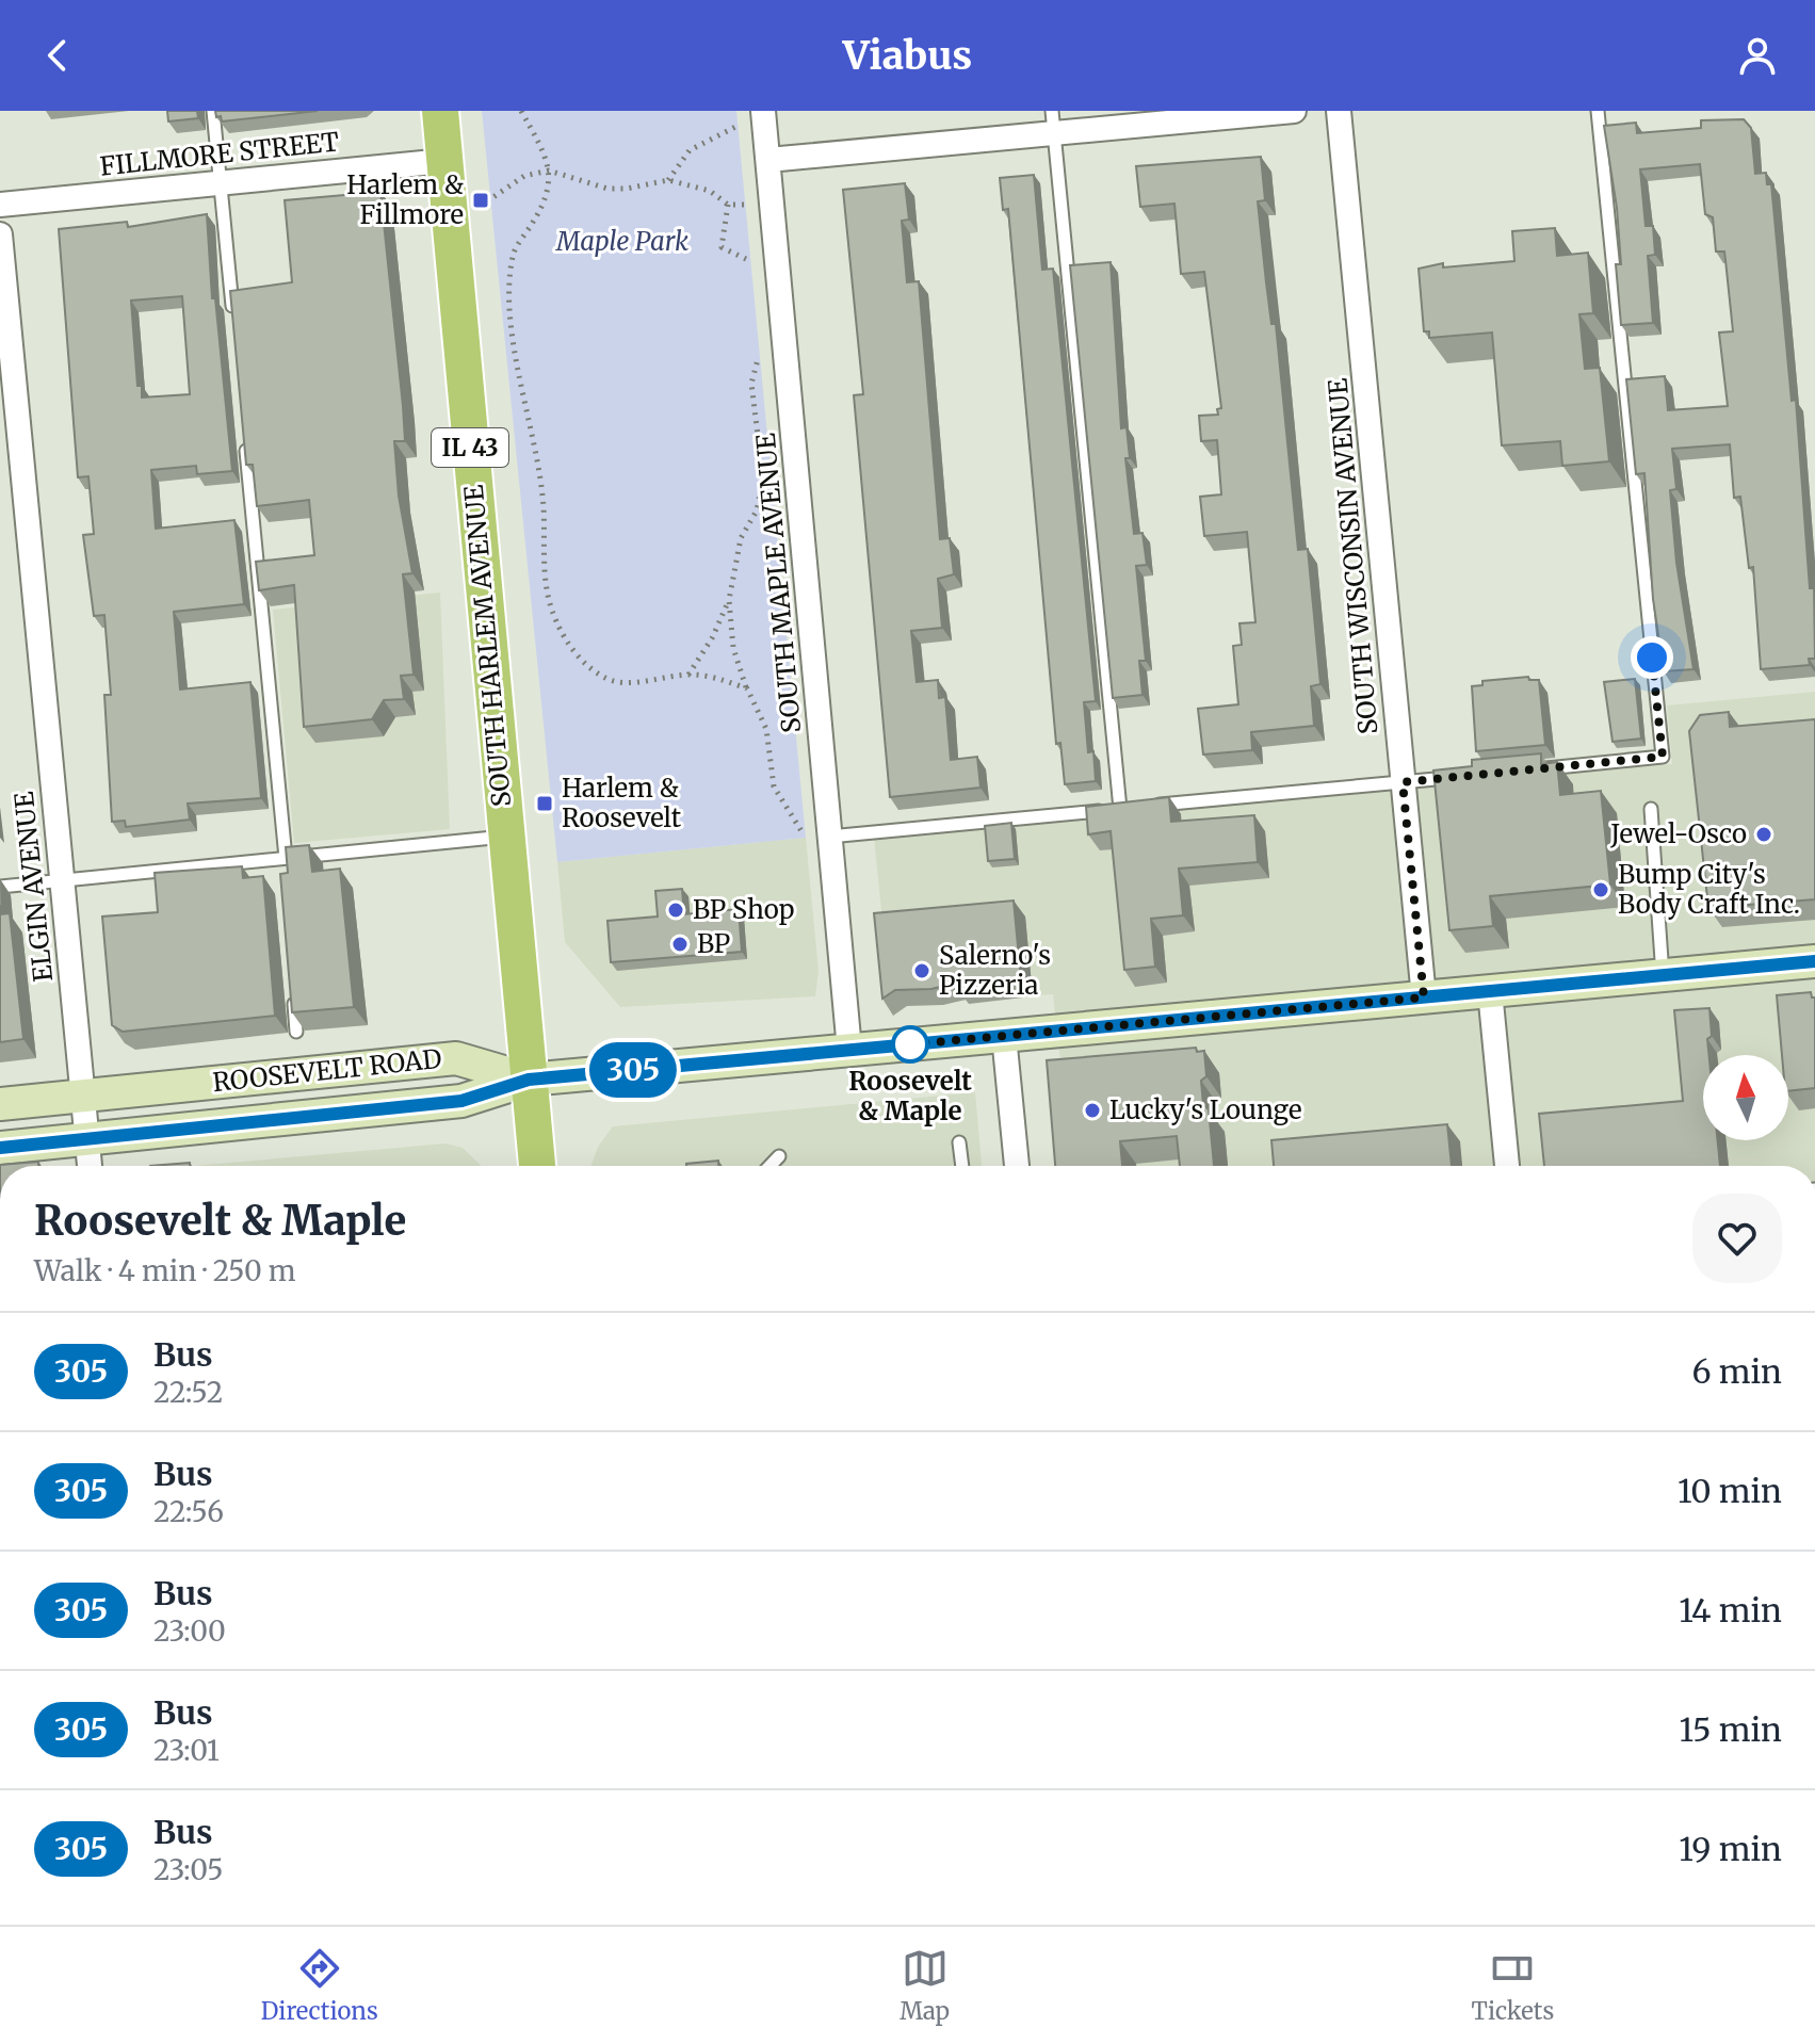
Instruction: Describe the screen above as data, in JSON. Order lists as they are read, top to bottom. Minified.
{"streets":{"main road":["IL 43","SOUTH HARLEM AVENUE","ROOSEVELT ROAD"],"street":["FILLMORE STREET","SOUTH WISCONSIN AVENUE","SOUTH MAPLE AVENUE","ELGIN AVENUE"]},"crossings":[["FILLMORE STREET","SOUTH HARLEM AVENUE"],["IL 43","SOUTH HARLEM AVENUE"],["IL 43","ROOSEVELT ROAD"],["SOUTH HARLEM AVENUE","ROOSEVELT ROAD"],["ELGIN AVENUE","ROOSEVELT ROAD"]],"parks":["Maple Park"],"places":{"transit":["Harlem & Fillmore","Harlem & Roosevelt"],"other":["Jewel-Osco","Bump City's Body Craft Inc.","BP Shop","BP","Salerno's Pizzeria","Roosevelt & Maple","Lucky's Lounge"]},"lines":["bus line 305"],"north":"top","page":{"header":"Viabus","on_map":"305","heading":["Roosevelt & Maple","Walk · 4 min · 250 m"],"list":[{"mark":"305","name":"Bus","note":"22:52","value":"6 min"},{"mark":"305","name":"Bus","note":"22:56","value":"10 min"},{"mark":"305","name":"Bus","note":"23:00","value":"14 min"},{"mark":"305","name":"Bus","note":"23:01","value":"15 min"},{"mark":"305","name":"Bus","note":"23:05","value":"19 min"}],"tabs":["Directions","Map","Tickets"]}}
